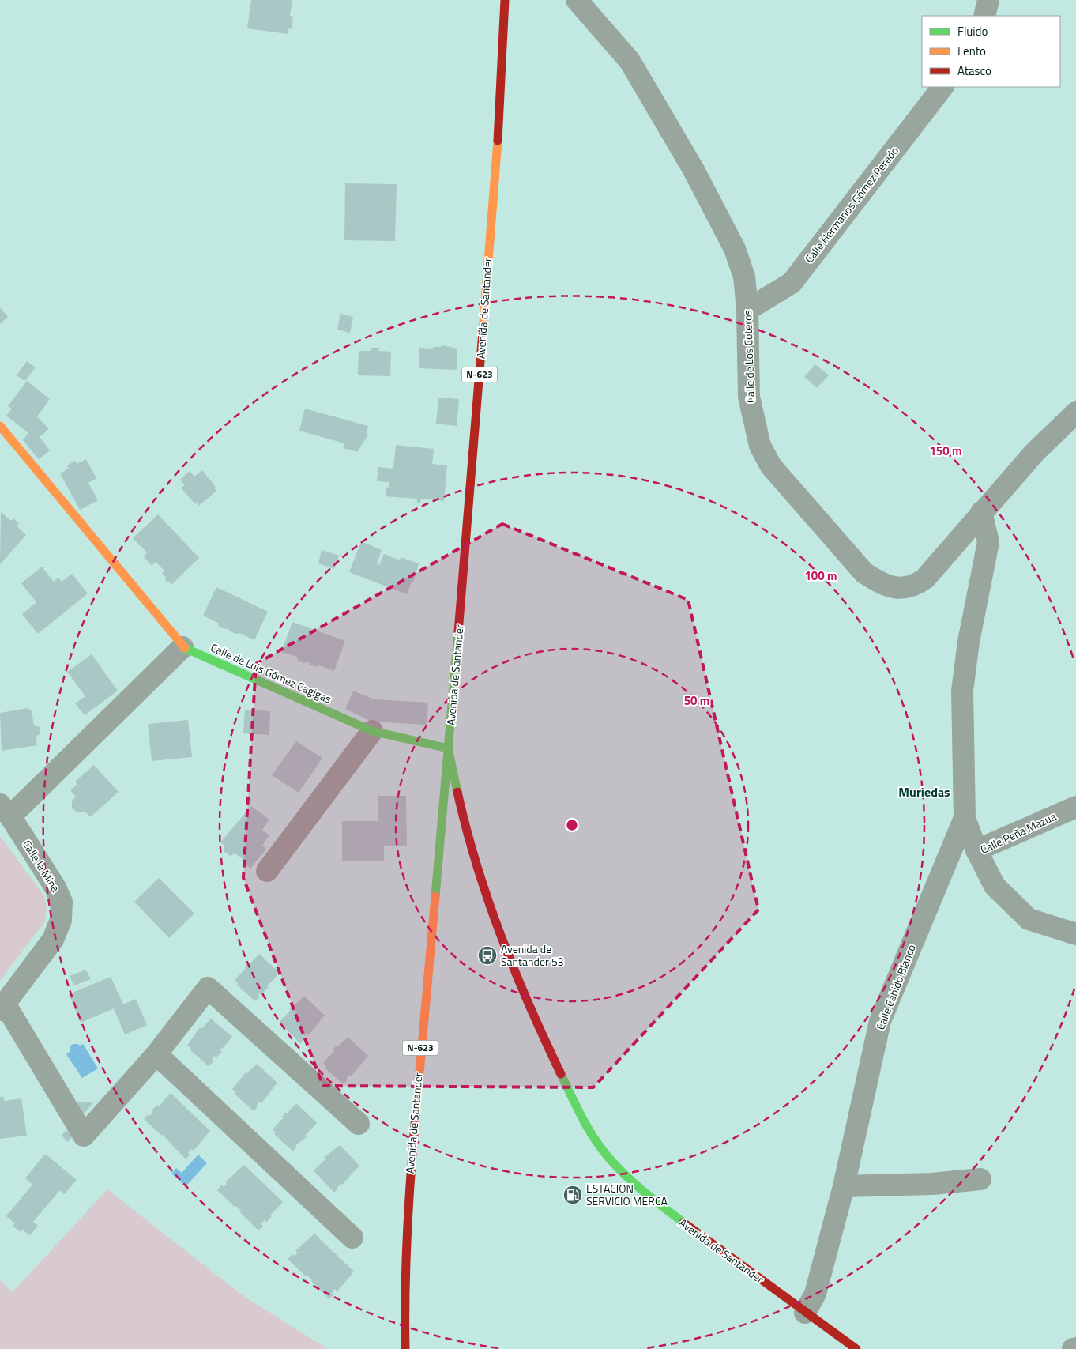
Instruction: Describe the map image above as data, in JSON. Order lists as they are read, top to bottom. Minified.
{"streets":{"main road":["Avenida de Santander","N-623","Calle de Luis Gómez Cagigas"],"street":["Calle Hermanos Gómez Peredo","Calle de Los Coteros","Calle Peña Mazua","Calle la Mina","Calle Cabido Blanco"]},"crossings":[["Calle Hermanos Gómez Peredo","Calle de Los Coteros"],["Avenida de Santander","Calle de Luis Gómez Cagigas"],["Avenida de Santander","Calle Cabido Blanco"]],"districts":["Muriedas"],"places":{"bus stop":["Avenida de Santander 53"],"fuel station":["ESTACION SERVICIO MERCA"]},"legend":["Fluido","Lento","Atasco"],"rings":["150 m","100 m","50 m"]}
